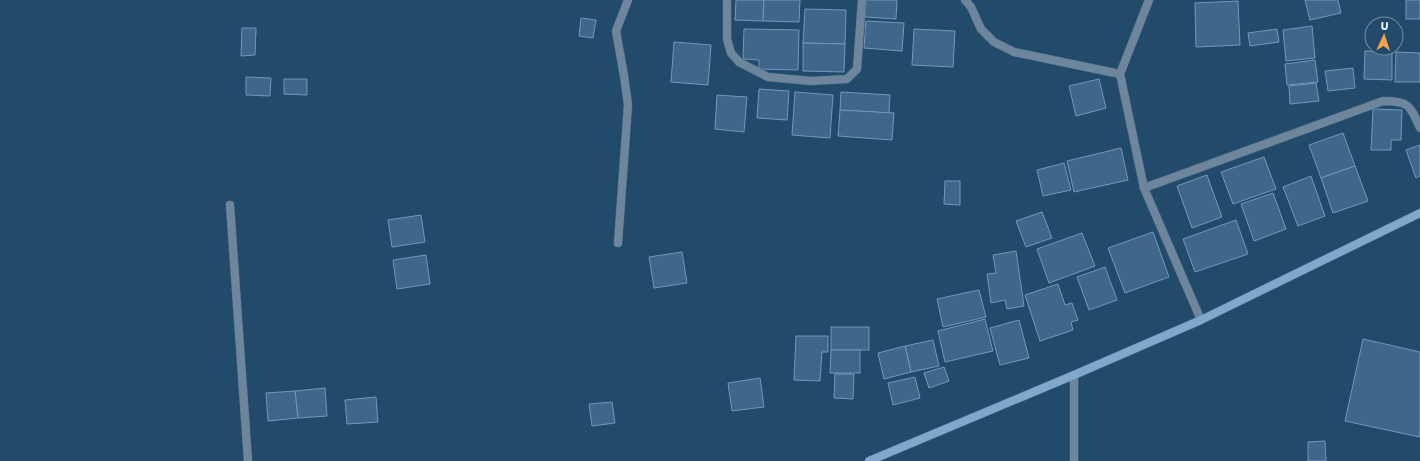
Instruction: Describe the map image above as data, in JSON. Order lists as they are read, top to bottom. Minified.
{"north":"top"}
